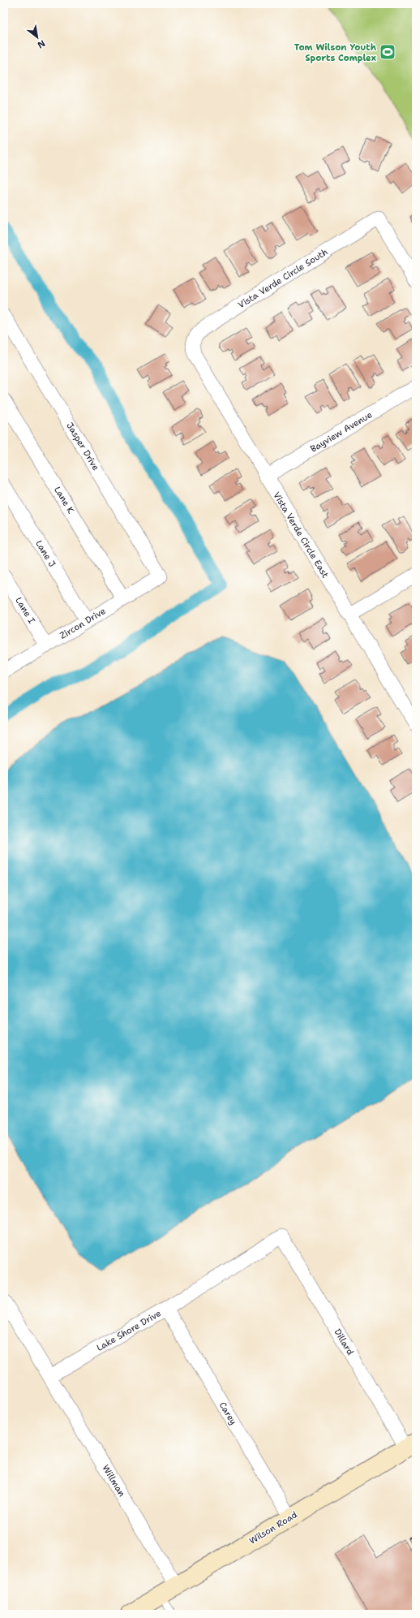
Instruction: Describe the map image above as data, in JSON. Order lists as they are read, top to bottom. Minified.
{"streets":{"main road":["Wilson Road"],"street":["Vista Verde Circle South","Bayview Avenue","Jasper Drive","Lane K","Vista Verde Circle East","Lane J","Lane I","Zircon Drive","Lake Shore Drive","Dillard","Carey","Willman"]},"crossings":[["Vista Verde Circle South","Vista Verde Circle East"],["Bayview Avenue","Vista Verde Circle East"],["Jasper Drive","Zircon Drive"],["Lane K","Zircon Drive"],["Lane J","Zircon Drive"],["Lane I","Zircon Drive"],["Lake Shore Drive","Dillard"],["Lake Shore Drive","Carey"],["Lake Shore Drive","Willman"],["Dillard","Wilson Road"],["Carey","Wilson Road"],["Willman","Wilson Road"]],"places":{"sports":["Tom Wilson Youth Sports Complex"]},"north":"bottom right"}
